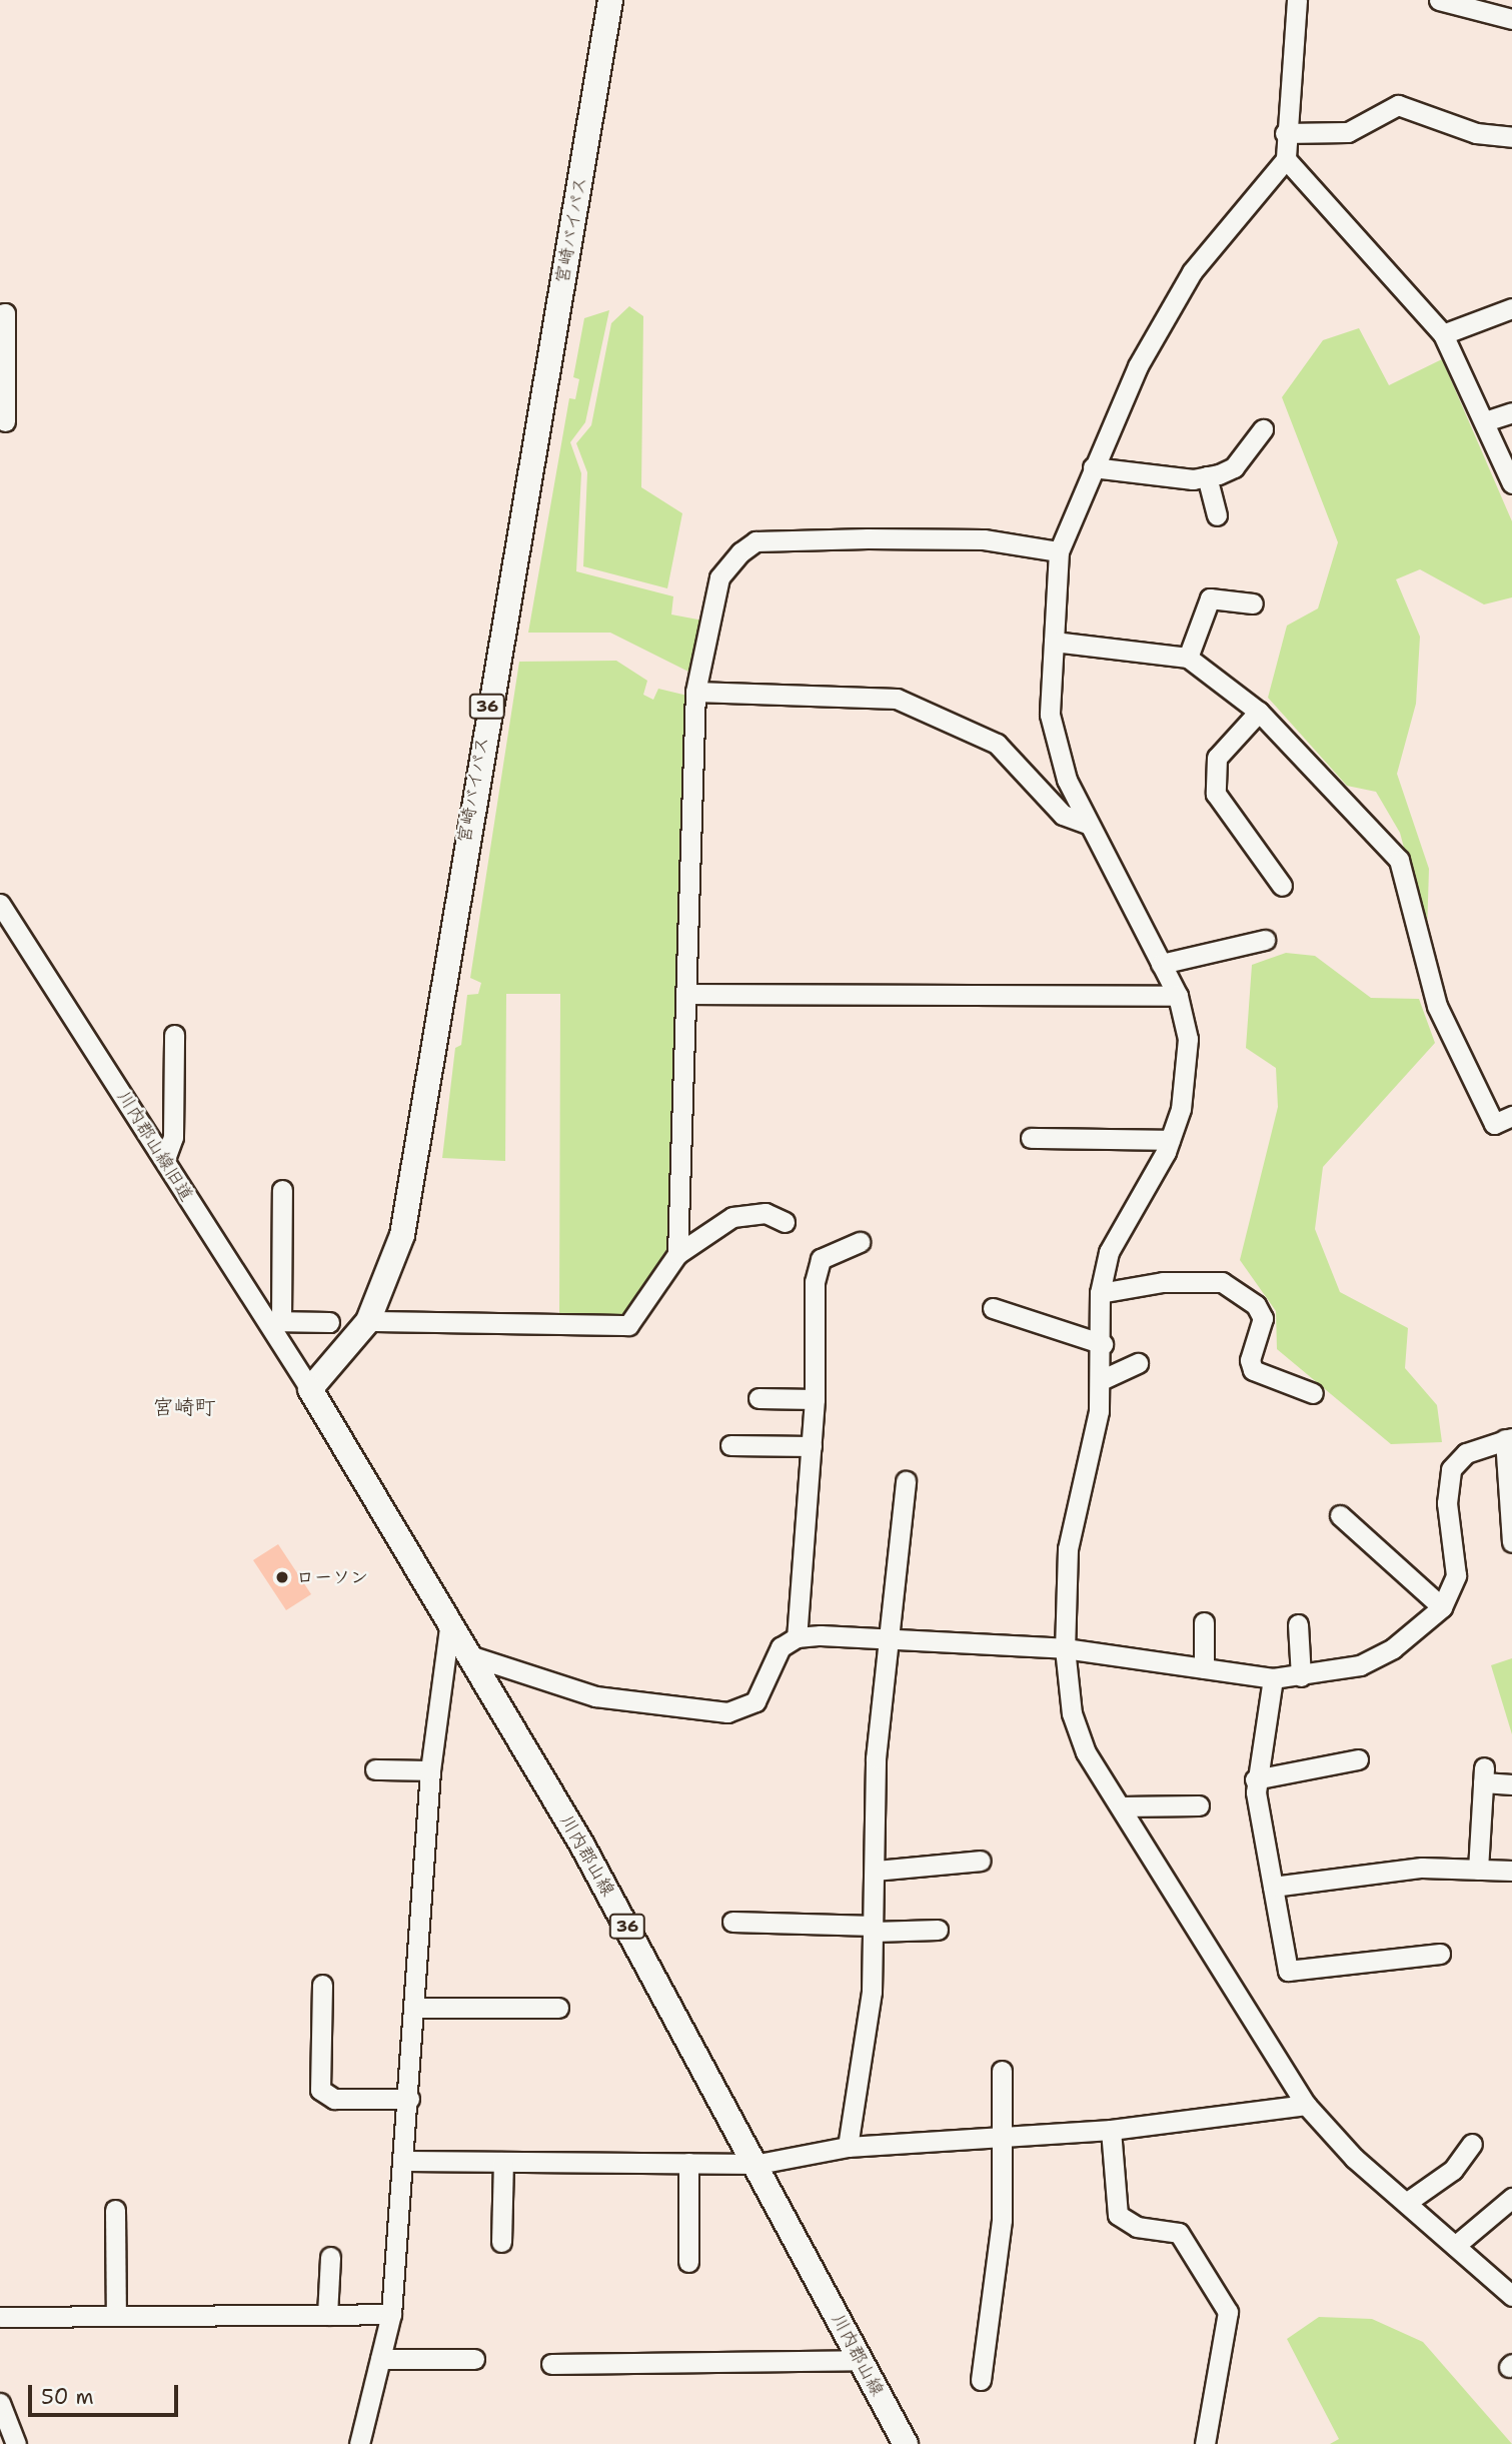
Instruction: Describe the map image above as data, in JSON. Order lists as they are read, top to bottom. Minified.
{"streets":{"main road":["宮崎バイパス","36","川内郡山線"],"street":["川内郡山線旧道"]},"crossings":[["宮崎バイパス","川内郡山線旧道"],["宮崎バイパス","川内郡山線"],["川内郡山線旧道","川内郡山線"]],"districts":["宮崎町"],"places":["ローソン"],"scale_bar":"50 m"}
